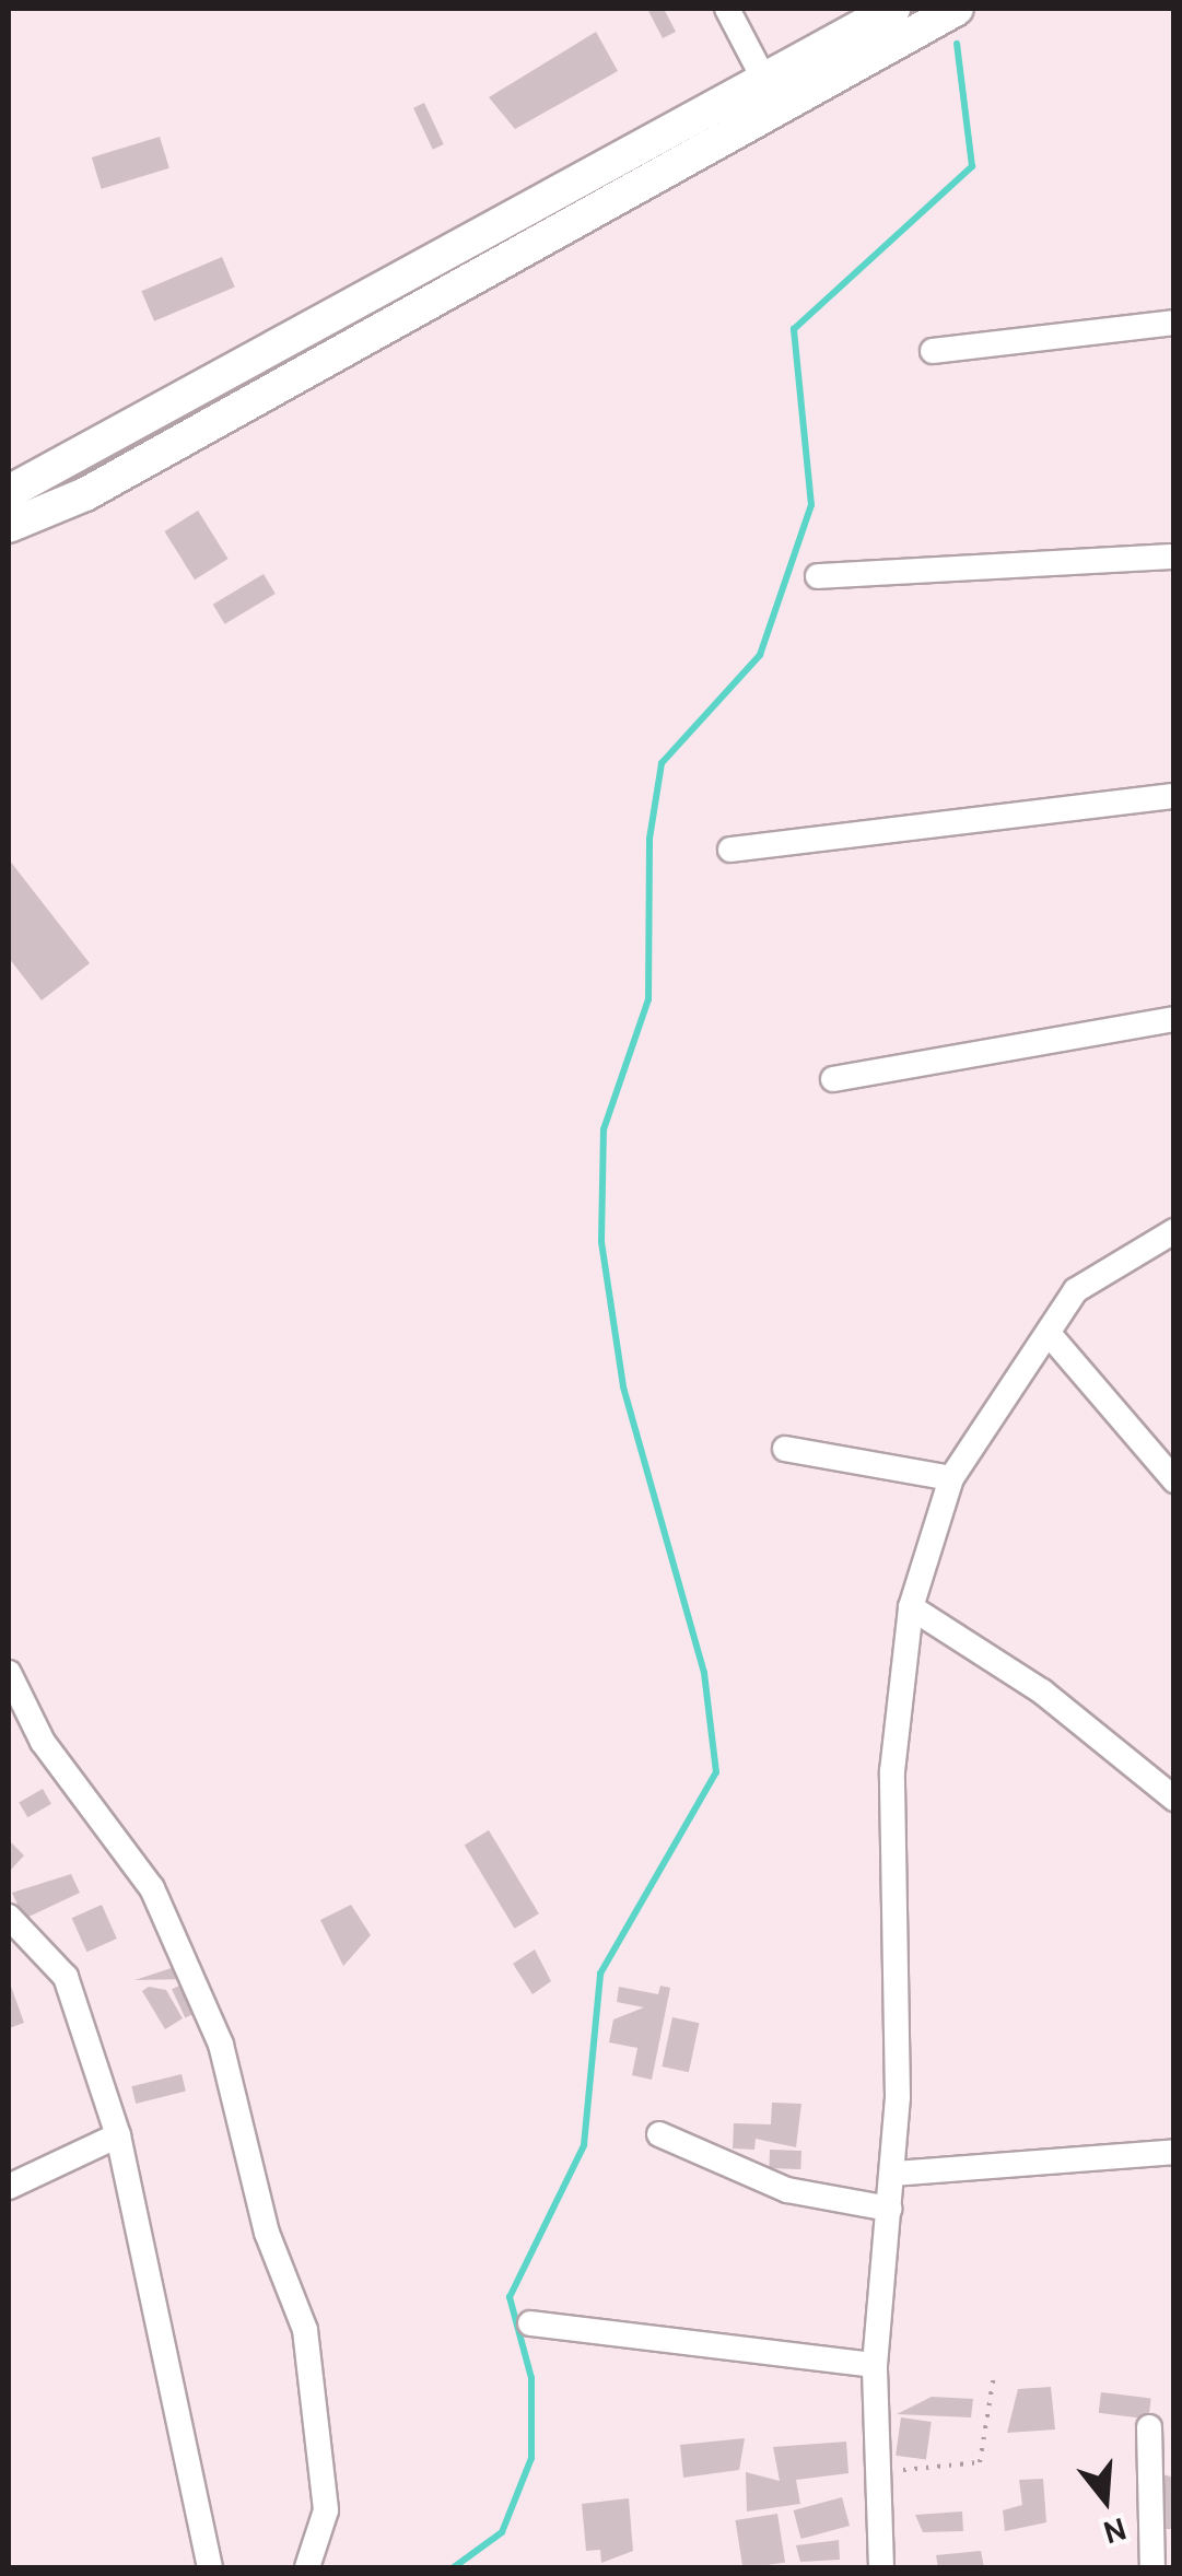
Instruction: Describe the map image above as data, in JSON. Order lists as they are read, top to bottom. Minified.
{"north":"bottom"}
